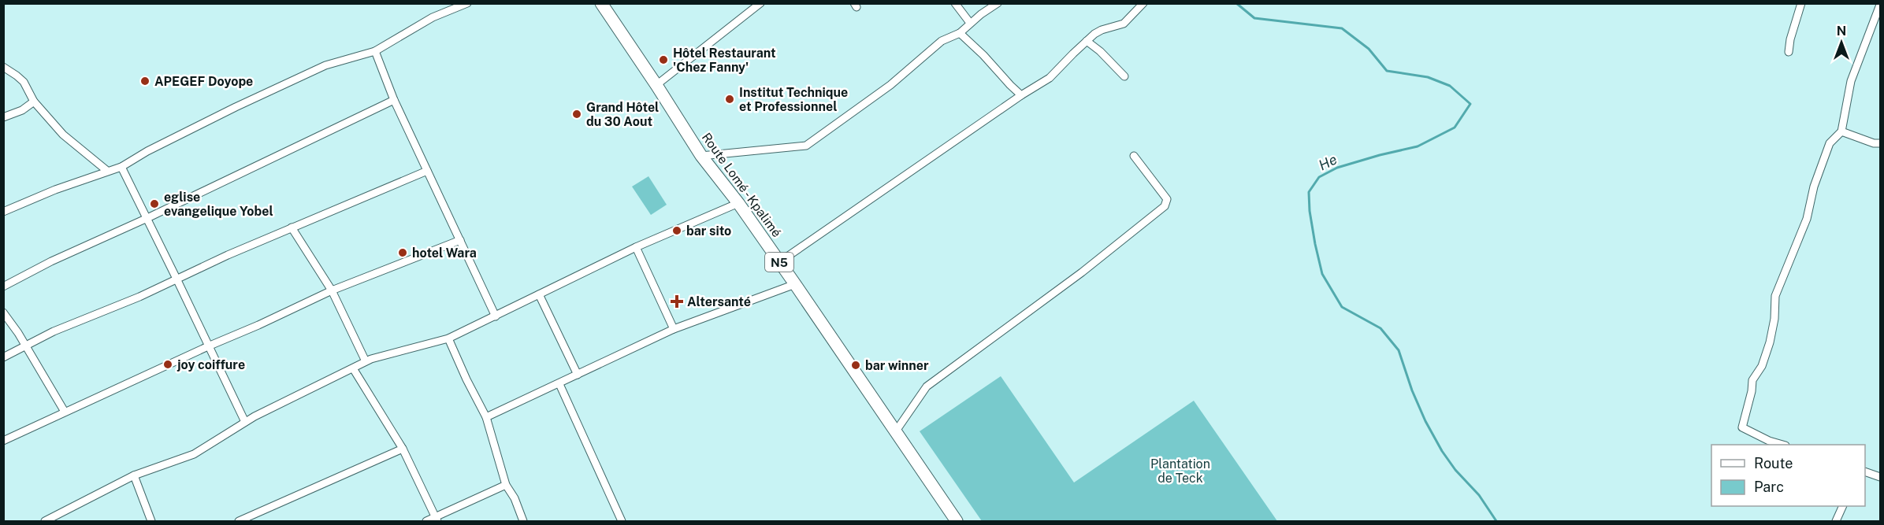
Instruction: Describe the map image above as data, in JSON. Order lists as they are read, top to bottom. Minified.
{"streets":{"main road":["Route Lomé - Kpalimé","N5"]},"water":["He"],"parks":["Plantation de Teck"],"places":{"other":["Hôtel Restaurant 'Chez Fanny'","APEGEF Doyope","Institut Technique et Professionnel","Grand Hôtel du 30 Aout","eglise evangelique Yobel","bar sito","hotel Wara","joy coiffure","bar winner"],"health":["Altersanté"]},"legend":["Route","Parc"],"north":"top"}
